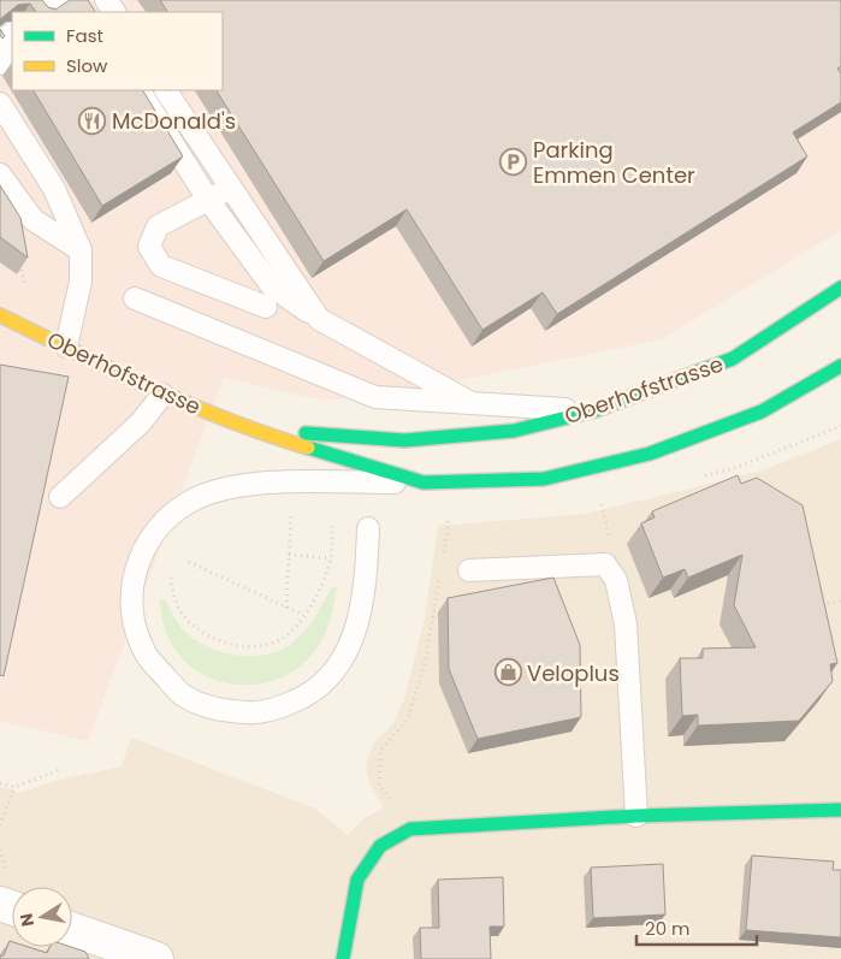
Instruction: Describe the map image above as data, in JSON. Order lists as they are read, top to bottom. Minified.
{"streets":{"street":["Oberhofstrasse"]},"places":{"restaurant":["McDonald's"],"parking":["Parking Emmen Center"],"shop":["Veloplus"]},"legend":["Fast","Slow"],"scale_bar":"20 m","north":"left"}
